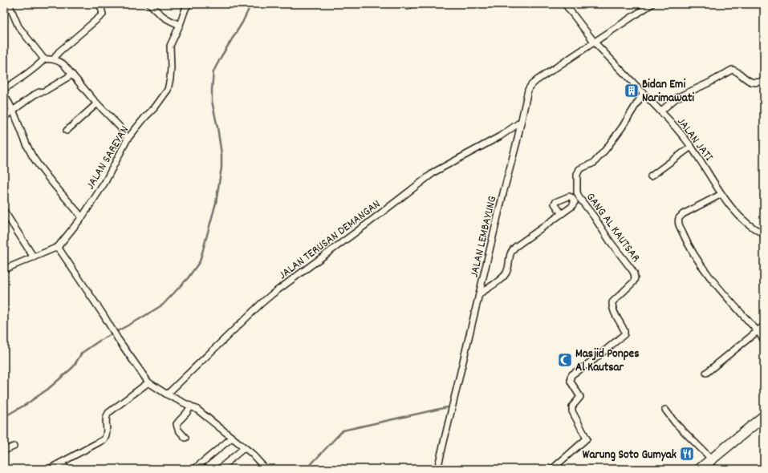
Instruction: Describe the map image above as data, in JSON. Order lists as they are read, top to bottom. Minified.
{"streets":{"street":["JALAN JATI","JALAN SAREYAN","GANG AL KAUTSAR","JALAN LEMBAYUNG","JALAN TERUSAN DEMANGAN"]},"crossings":[["JALAN JATI","GANG AL KAUTSAR"],["JALAN JATI","JALAN LEMBAYUNG"],["JALAN LEMBAYUNG","JALAN TERUSAN DEMANGAN"]],"places":{"building":["Bidan Emi Narimawati"],"mosque":["Masjid Ponpes Al Kautsar"],"restaurant":["Warung Soto Gumyak"]}}
